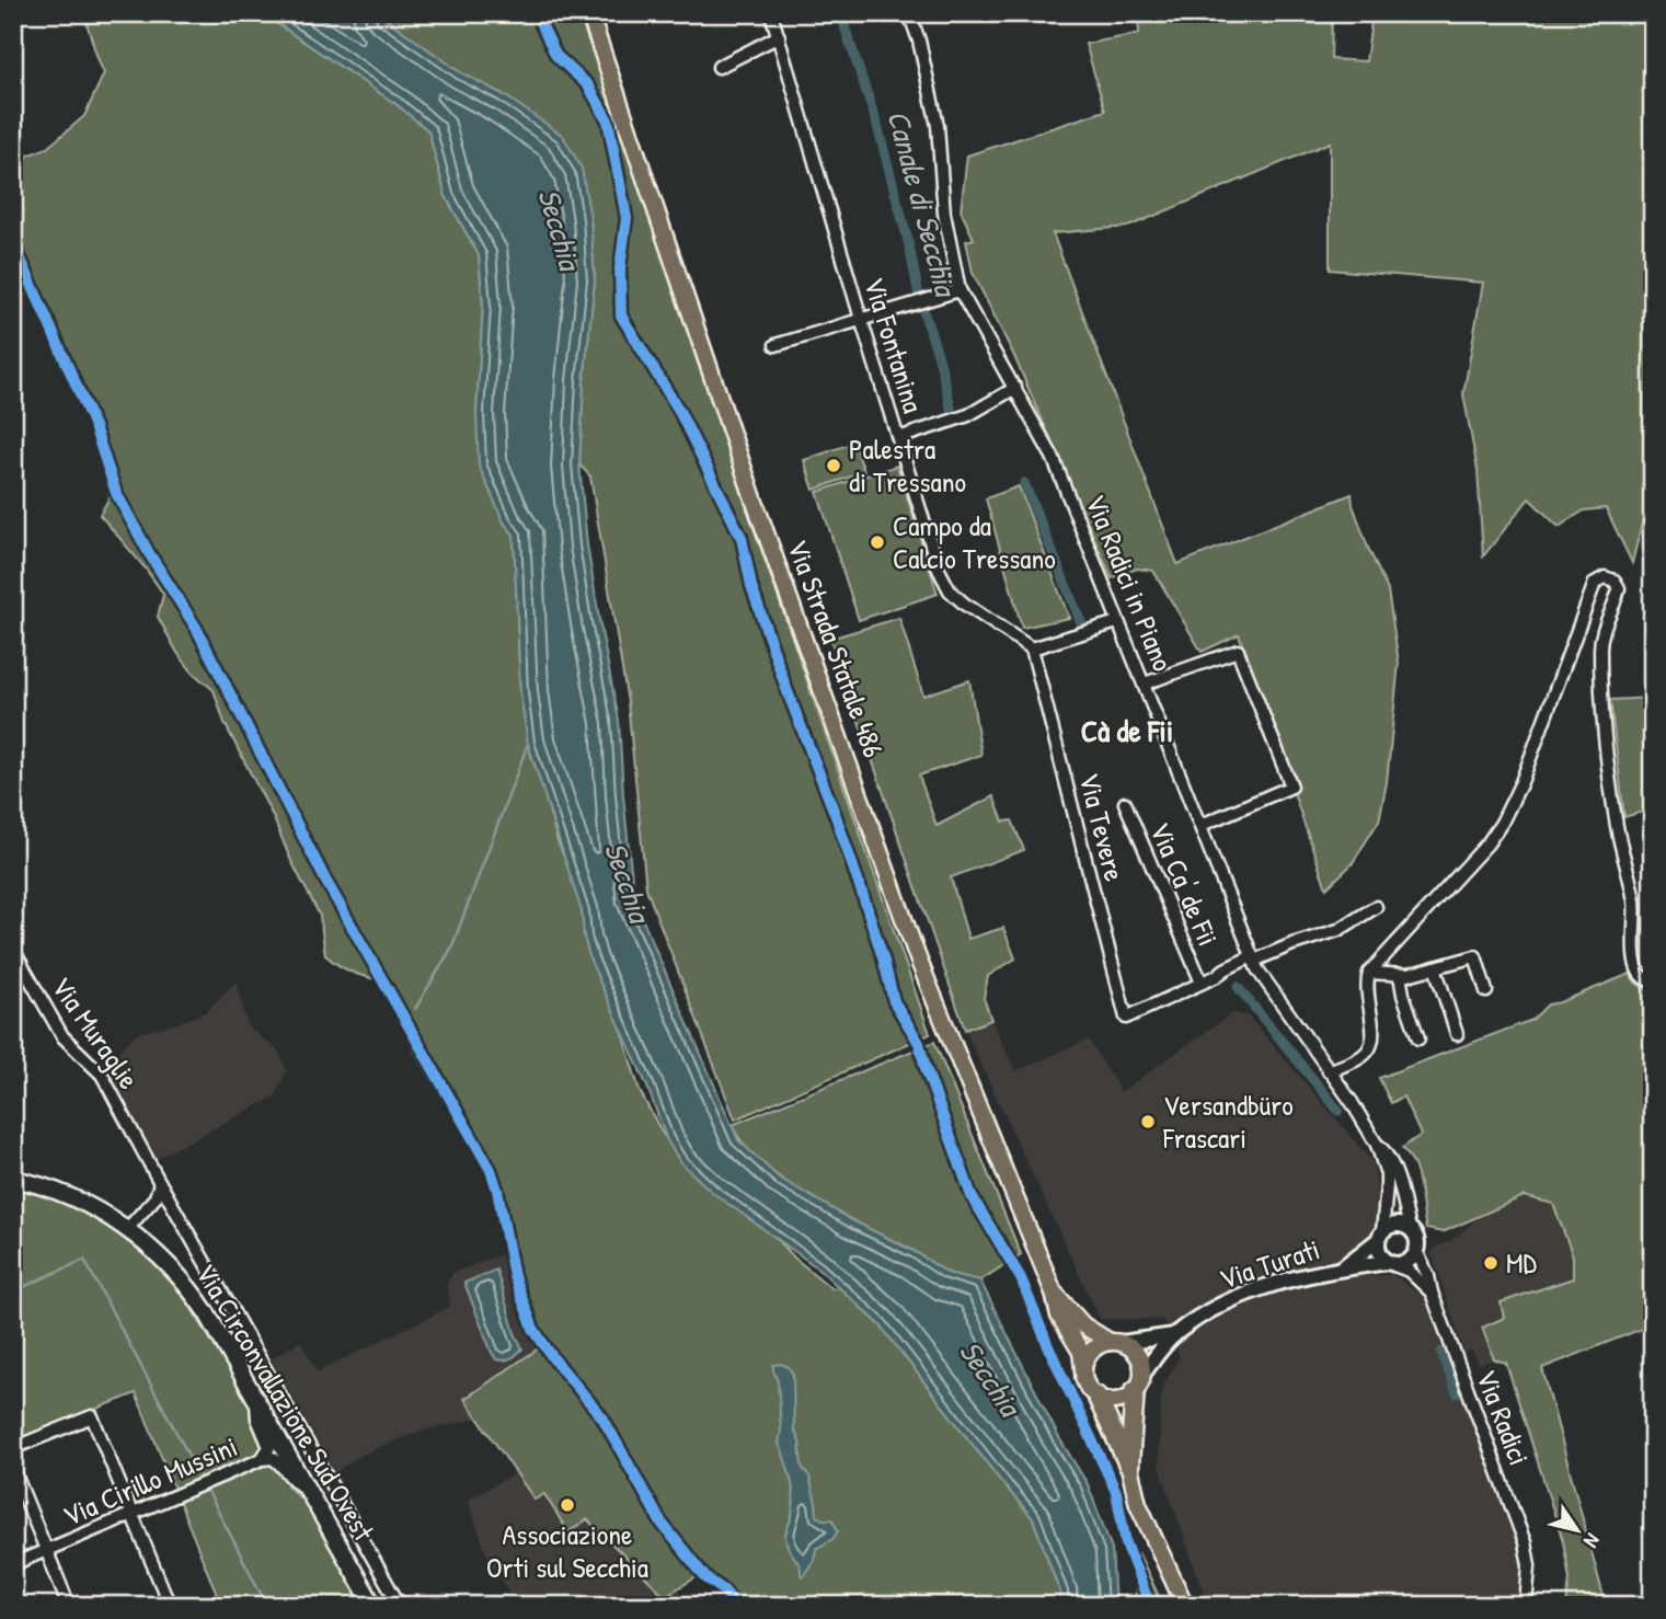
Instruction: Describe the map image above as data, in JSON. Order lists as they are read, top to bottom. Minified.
{"streets":{"main road":["Via Strada Statale 486","Via Circonvallazione Sud Ovest"],"street":["Via Fontanina","Via Radici in Piano","Via Tevere","Via Ca' de Fii","Via Muraglie","Via Turati","Via Radici","Via Cirillo Mussini"]},"crossings":[["Via Fontanina","Via Tevere"],["Via Radici in Piano","Via Ca' de Fii"],["Via Radici in Piano","Via Turati"],["Via Radici in Piano","Via Radici"],["Via Tevere","Via Ca' de Fii"],["Via Turati","Via Radici"]],"districts":["Cà de Fii"],"water":["Canale di Secchia","Secchia"],"places":["Palestra di Tressano","Campo da Calcio Tressano","Versandbüro Frascari","MD","Associazione Orti sul Secchia"],"north":"bottom right"}
